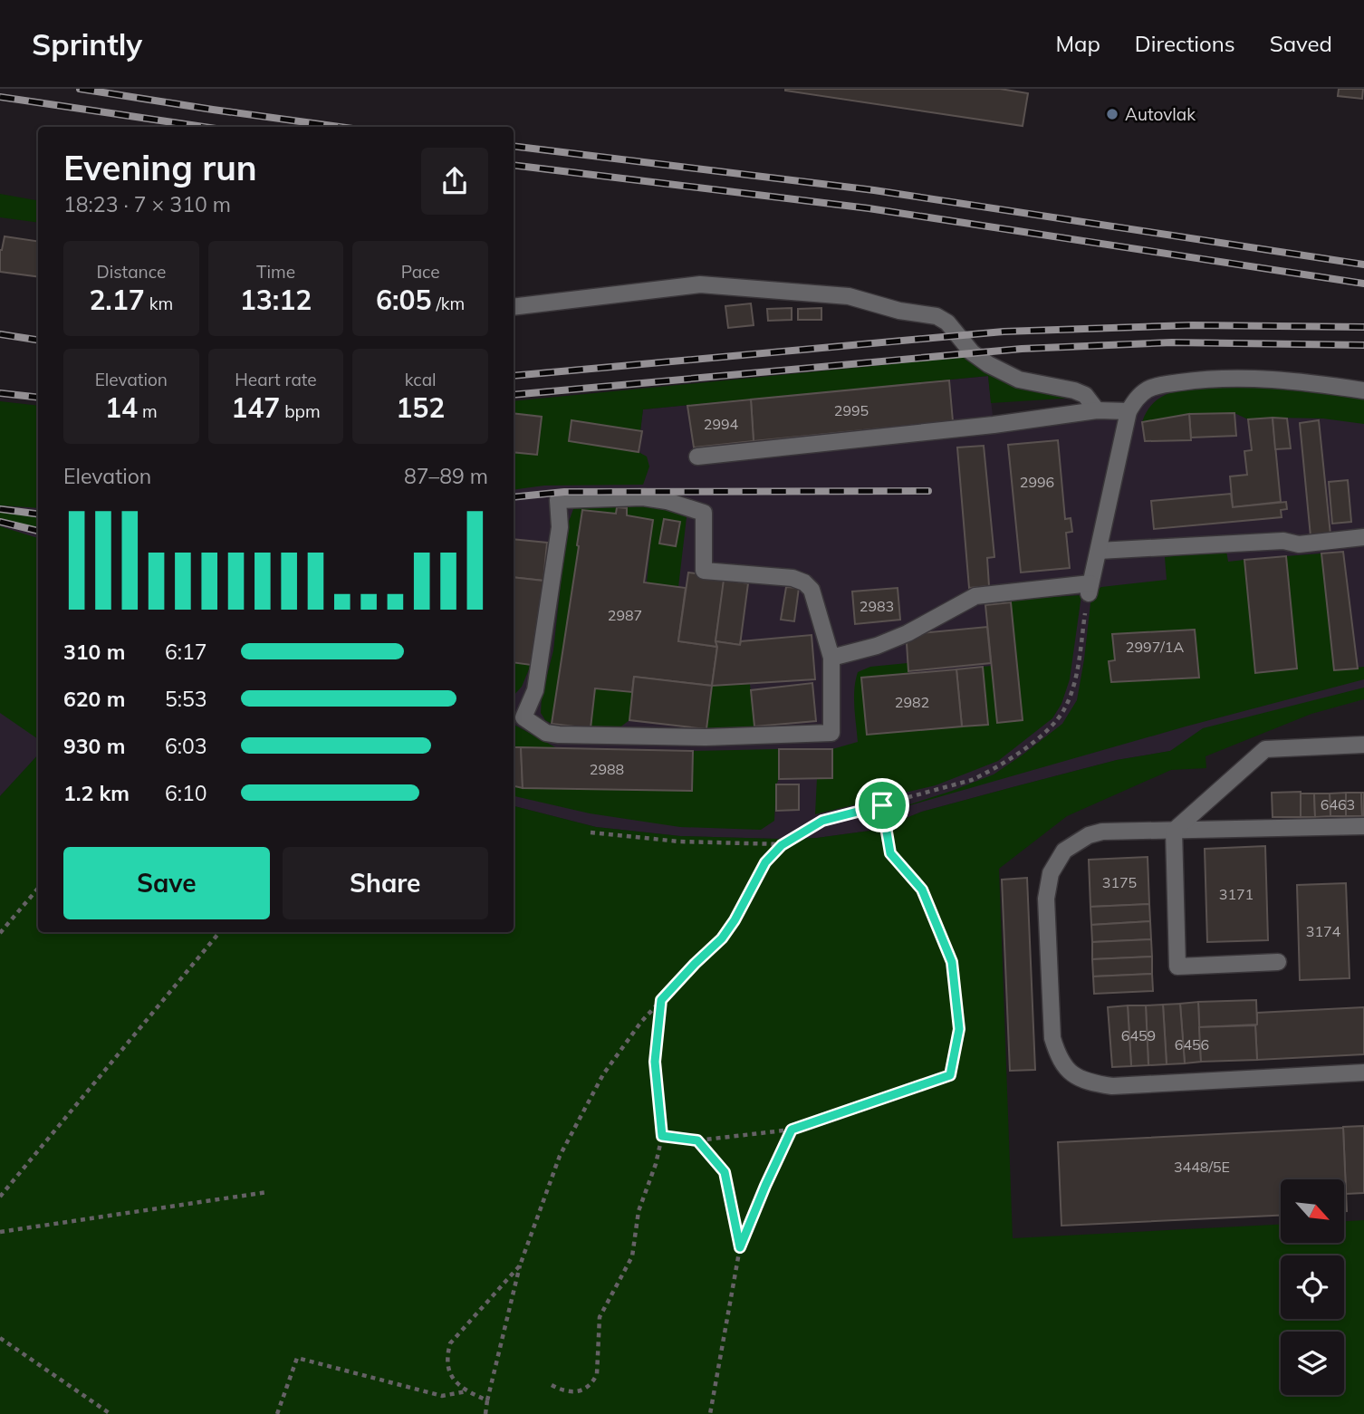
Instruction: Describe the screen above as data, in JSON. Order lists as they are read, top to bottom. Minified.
{"places":["Autovlak"],"house_numbers":["2995","2994","2996","2983","2987","2997/1A","2982","2988","6463","3175","3171","3174","6459","6456","3448/5E"],"north":"bottom right","page":{"header":"Sprintly","nav":["Map","Directions","Saved"],"heading":["Evening run","18:23 · 7 × 310 m"],"stats":[["Distance","2.17 km"],["Time","13:12"],["Pace","6:05 /km"],["Elevation","14 m"],["Heart rate","147 bpm"],["kcal","152"]],"chart":["Elevation","87–89 m"],"list":[{"name":"310 m","note":"6:17"},{"name":"620 m","note":"5:53"},{"name":"930 m","note":"6:03"},{"name":"1.2 km","note":"6:10"}],"buttons":["Save","Share"]}}
